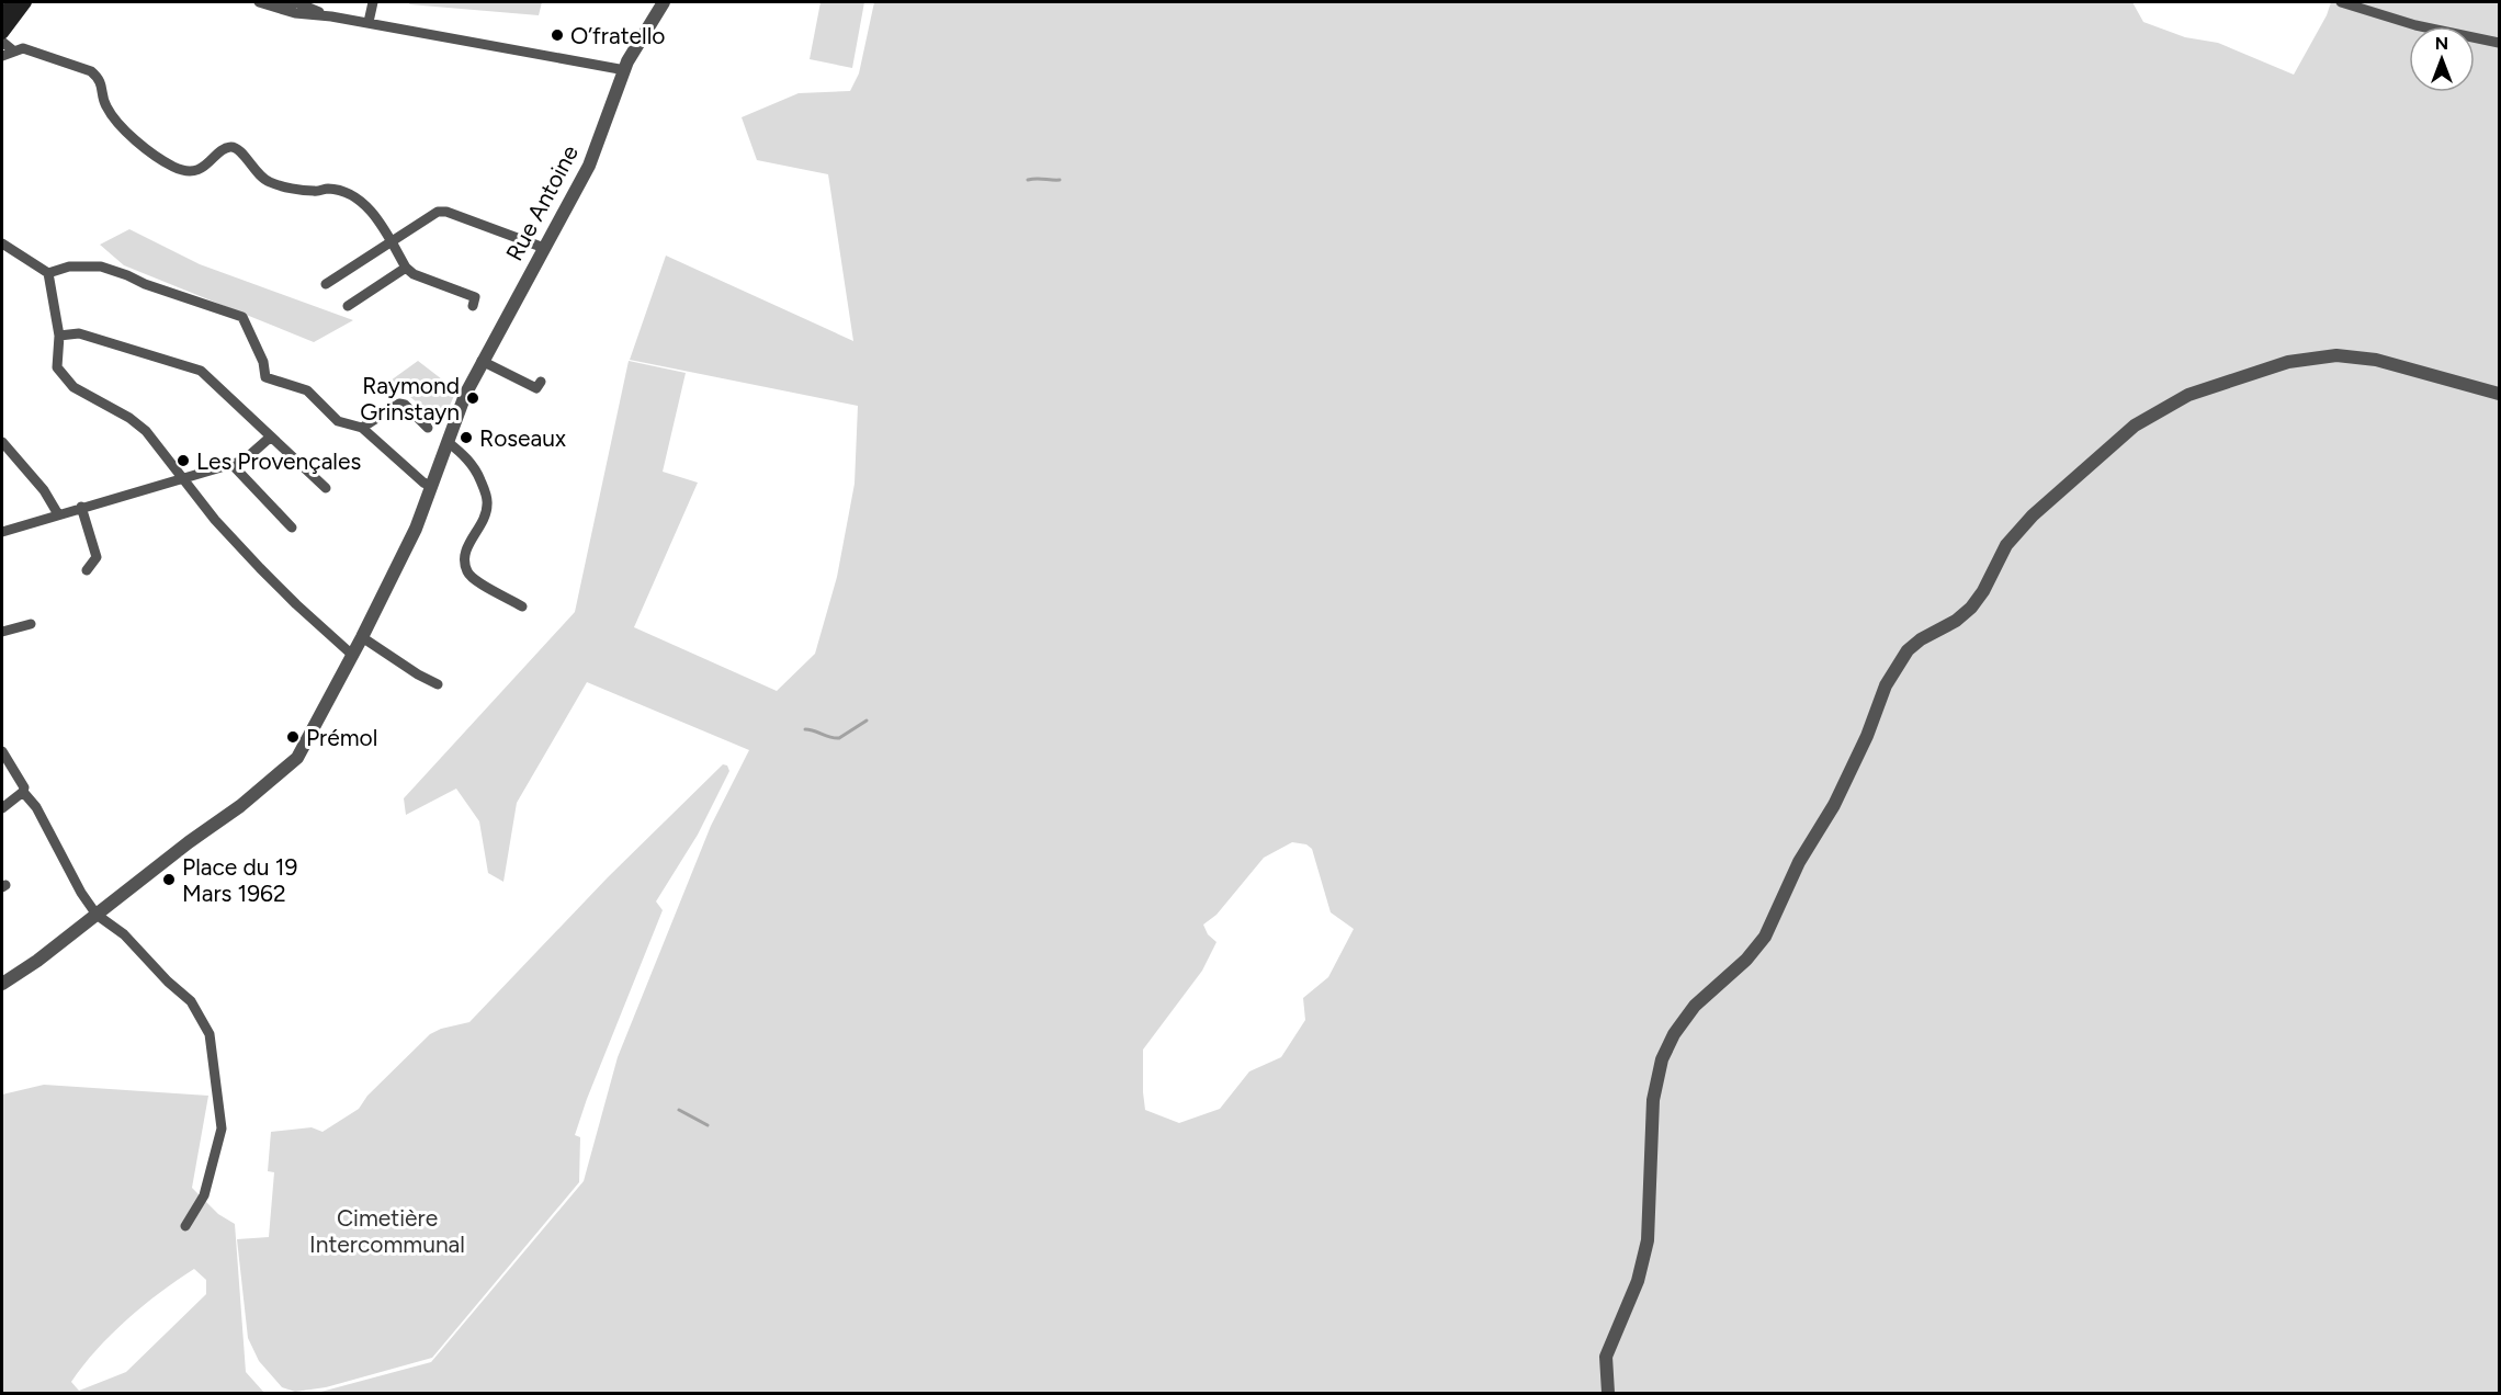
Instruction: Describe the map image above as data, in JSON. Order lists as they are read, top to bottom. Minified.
{"streets":{"street":["Rue Antoine"]},"parks":["Cimetière Intercommunal"],"places":["O’fratello","Raymond Grinstayn","Roseaux","Les Provençales","Prémol","Place du 19 Mars 1962"],"north":"top"}
